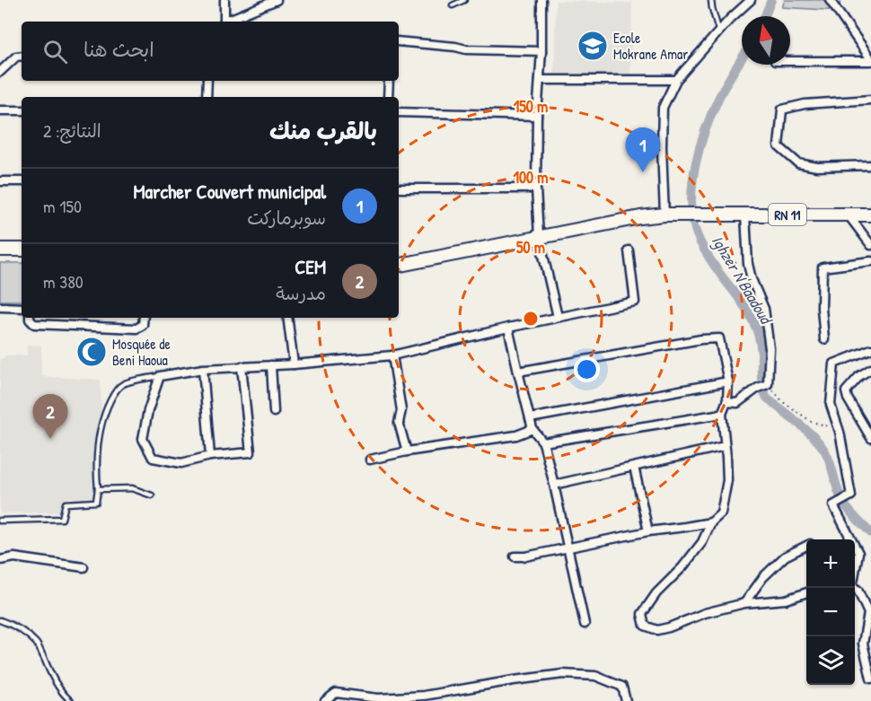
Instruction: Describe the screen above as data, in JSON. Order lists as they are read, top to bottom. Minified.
{"streets":{"main road":["RN 11"]},"water":["Ighzer N'Baadoud"],"places":{"school or university":["Ecole Mokrane Amar"],"mosque":["Mosquée de Beni Haoua"]},"north":"top","page":{"search":"ابحث هنا","heading":["بالقرب منك","النتائج: 2"],"pins":["1","2"],"list":[{"mark":"1","name":"Marcher Couvert municipal","note":"سوبرماركت","value":"150 m"},{"mark":"2","name":"CEM","note":"مدرسة","value":"380 m"}],"map_buttons":["+","−"]},"rings":["150 m","100 m","50 m"]}
